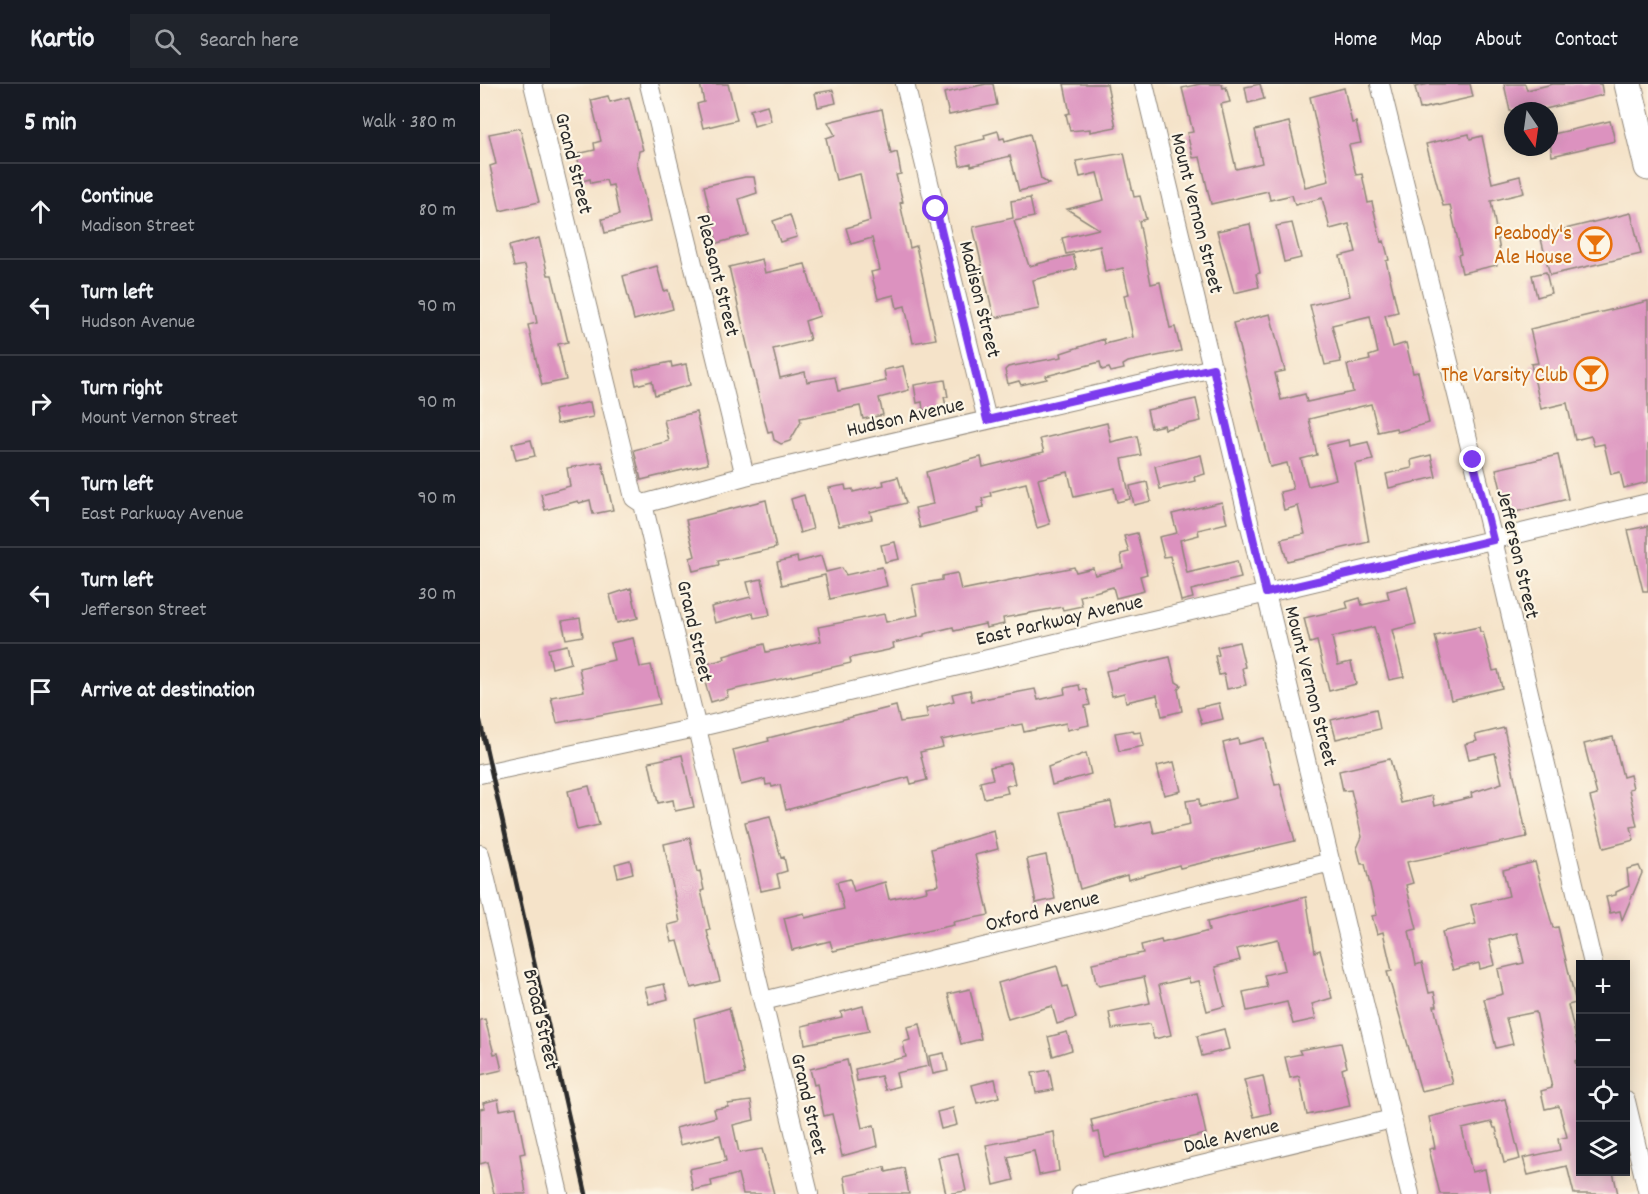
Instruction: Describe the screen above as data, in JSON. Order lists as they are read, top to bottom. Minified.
{"streets":{"street":["Grand Street","Mount Vernon Street","Pleasant Street","Madison Street","Hudson Avenue","Jefferson Street","East Parkway Avenue","Oxford Avenue","Broad Street","Dale Avenue"]},"crossings":[["Grand Street","Hudson Avenue"],["Grand Street","East Parkway Avenue"],["Grand Street","Oxford Avenue"],["Mount Vernon Street","Hudson Avenue"],["Mount Vernon Street","East Parkway Avenue"],["Mount Vernon Street","Oxford Avenue"],["Mount Vernon Street","Dale Avenue"],["Pleasant Street","Hudson Avenue"],["Madison Street","Hudson Avenue"],["Jefferson Street","East Parkway Avenue"]],"places":{"bar":["Peabody's Ale House","The Varsity Club"]},"north":"bottom","page":{"header":"Kartio","search":"Search here","nav":["Home","Map","About","Contact"],"heading":["5 min","Walk · 380 m"],"list":[["Continue","Madison Street","80 m"],["Turn left","Hudson Avenue","90 m"],["Turn right","Mount Vernon Street","90 m"],["Turn left","East Parkway Avenue","90 m"],["Turn left","Jefferson Street","30 m"],"Arrive at destination"],"map_buttons":["+","−"]}}
